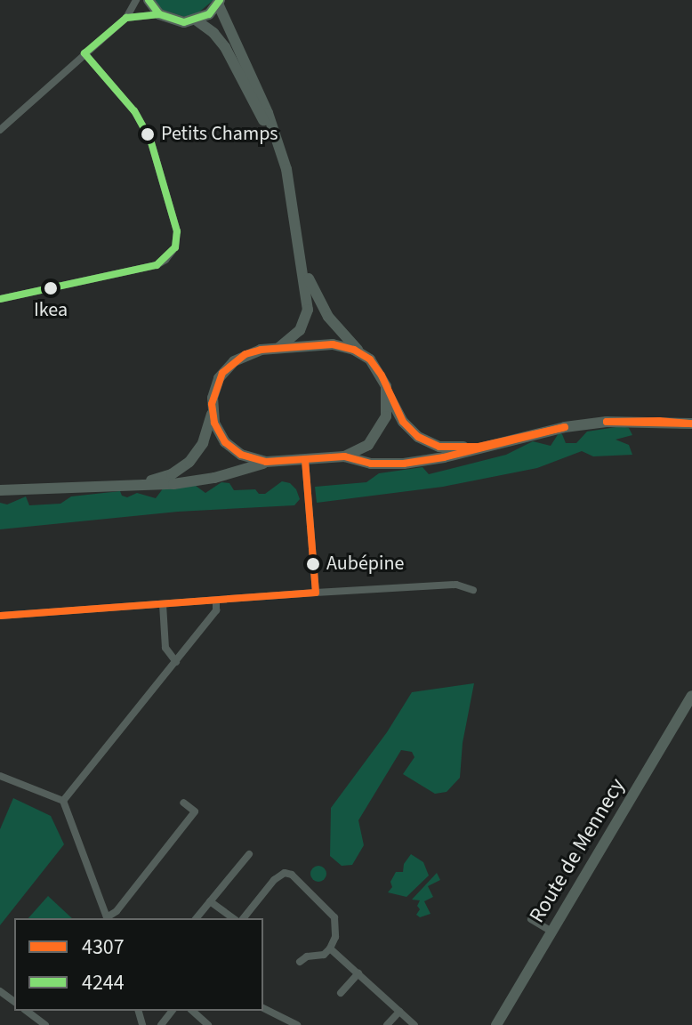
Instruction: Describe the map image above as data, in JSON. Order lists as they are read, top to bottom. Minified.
{"streets":{"main road":["Route de Mennecy"]},"places":["Petits Champs","Ikea","Aubépine"],"lines":["transit line 4244","transit line 4307"],"legend":["4307","4244"]}
